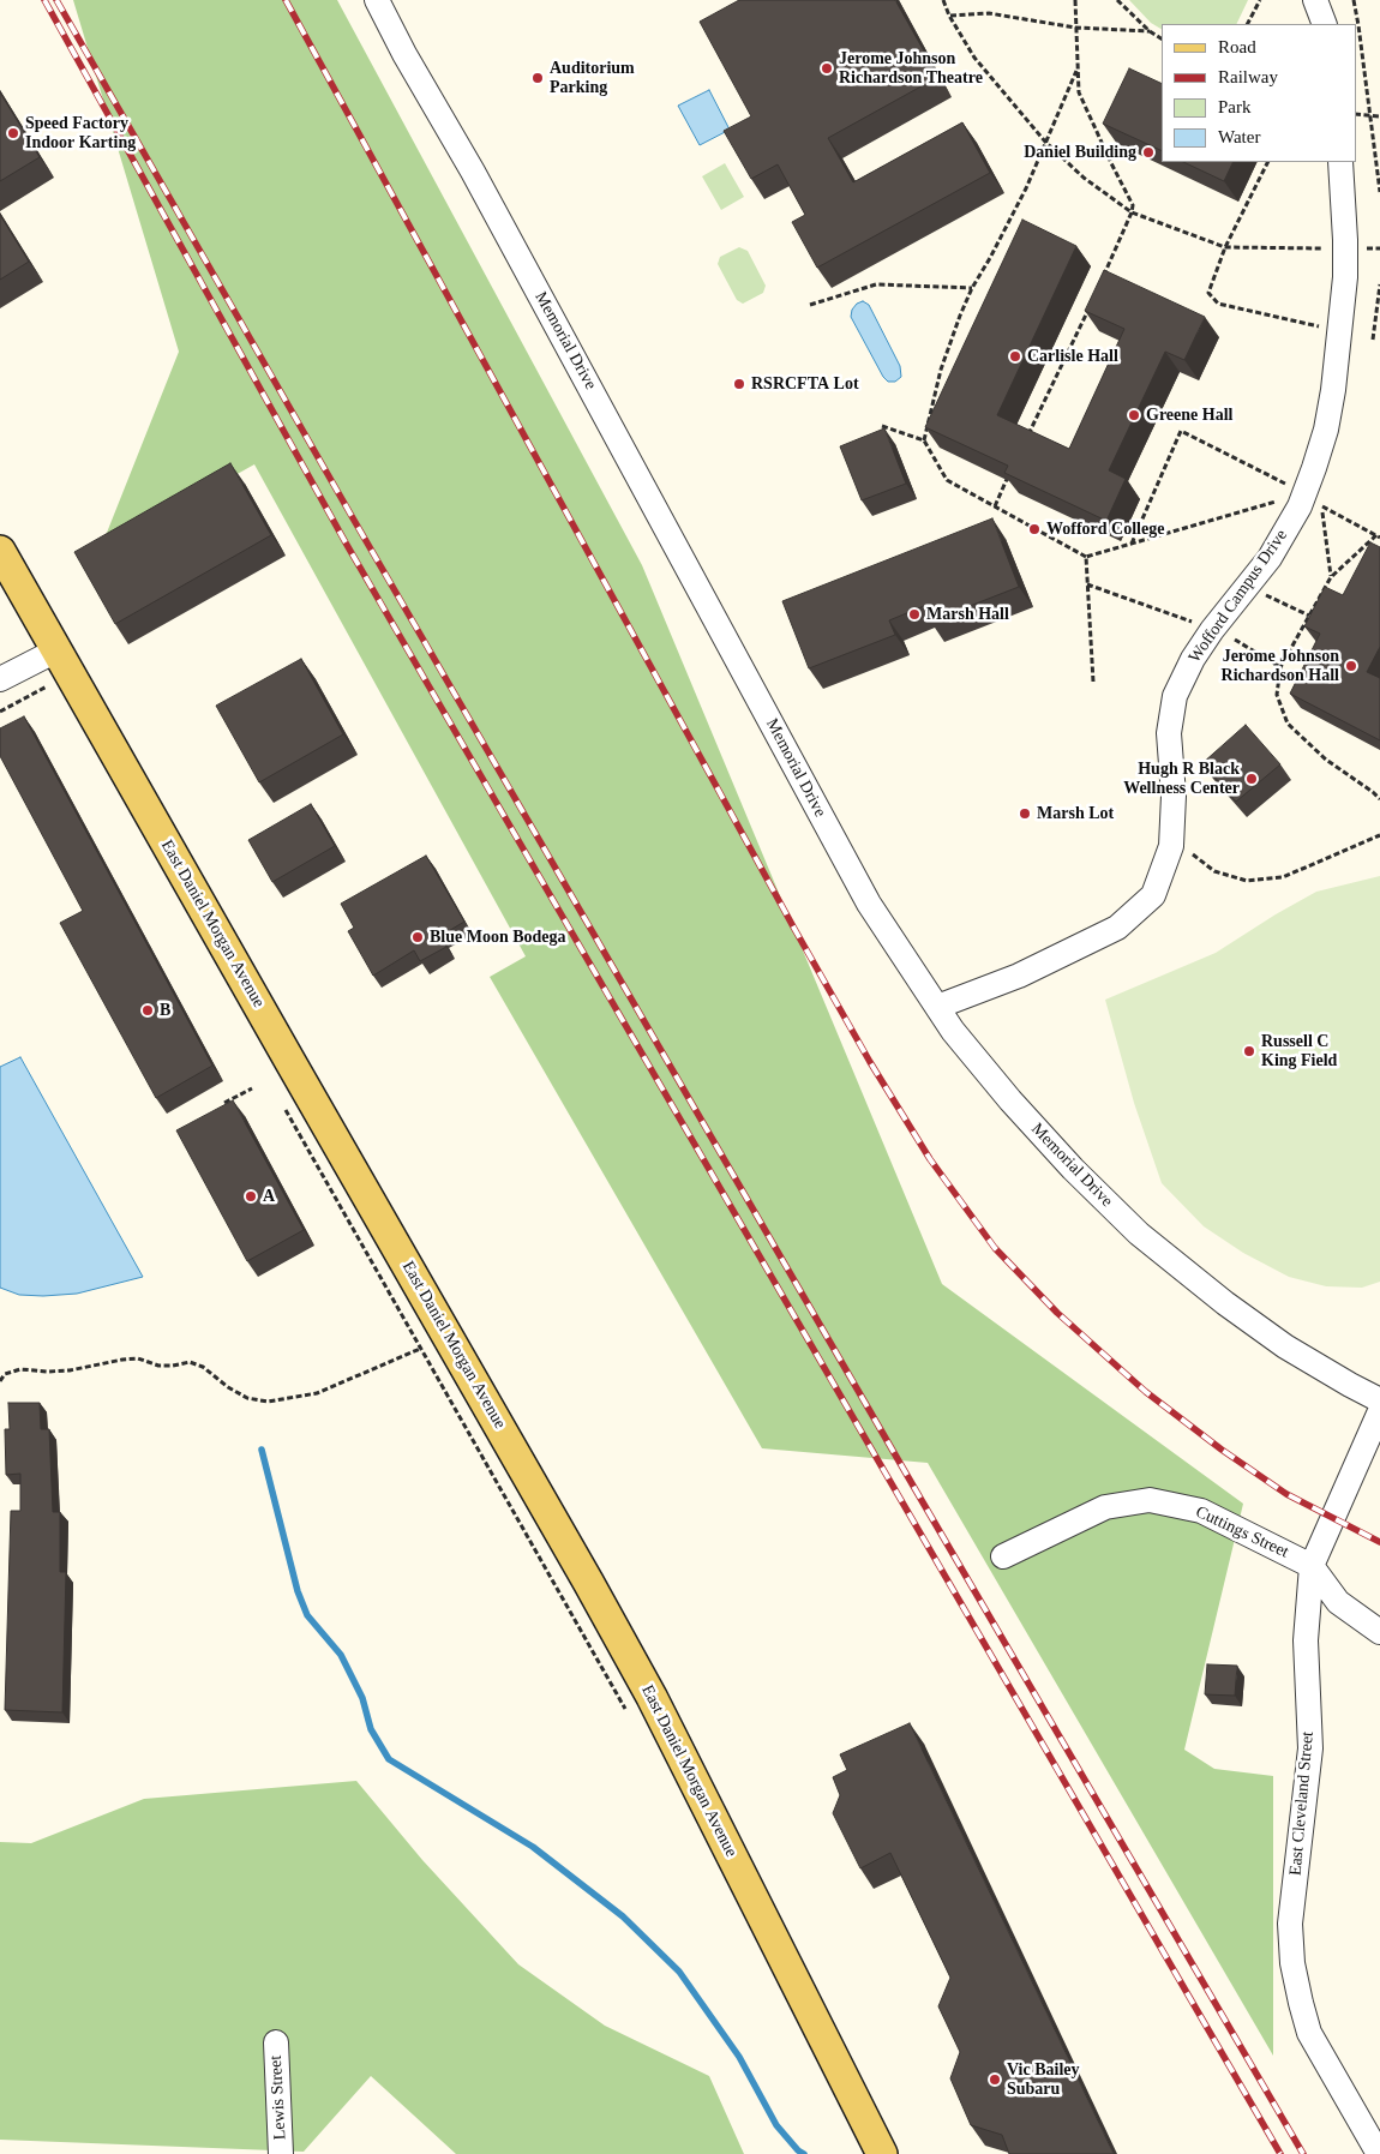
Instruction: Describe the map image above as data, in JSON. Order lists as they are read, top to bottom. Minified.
{"streets":{"main road":["East Daniel Morgan Avenue"],"street":["Memorial Drive","Wofford Campus Drive","Cuttings Street","East Cleveland Street","Lewis Street"]},"crossings":[["Memorial Drive","Wofford Campus Drive"],["Cuttings Street","East Cleveland Street"]],"places":["Jerome Johnson Richardson Theatre","Auditorium Parking","Speed Factory Indoor Karting","Daniel Building","Carlisle Hall","RSRCFTA Lot","Greene Hall","Wofford College","Marsh Hall","Jerome Johnson Richardson Hall","Hugh R Black Wellness Center","Marsh Lot","Blue Moon Bodega","B","Russell C King Field","A","Vic Bailey Subaru"],"legend":["Road","Railway","Park","Water"]}
